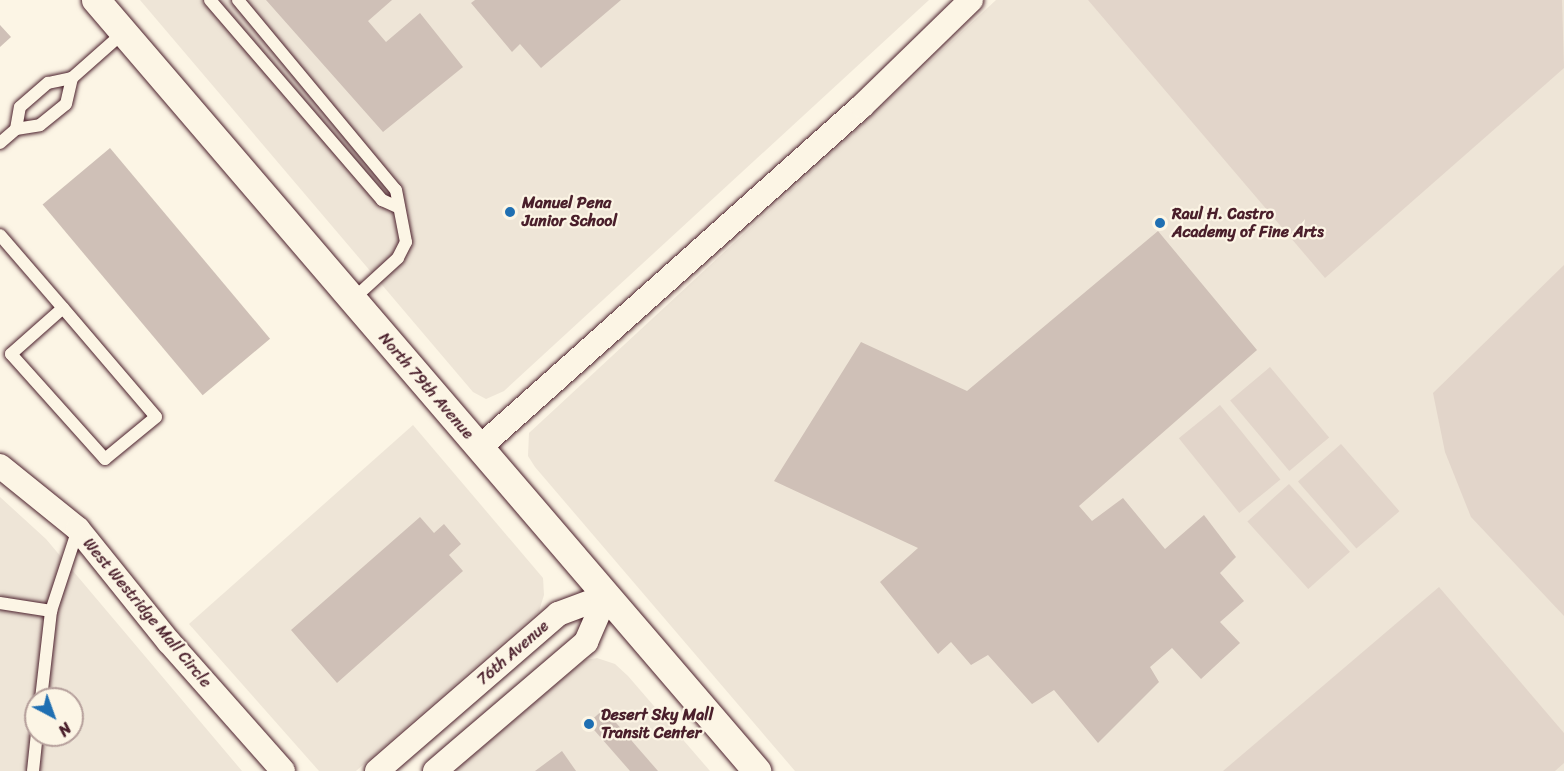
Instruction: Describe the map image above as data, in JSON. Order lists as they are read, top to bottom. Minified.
{"streets":{"street":["North 79th Avenue","West Westridge Mall Circle","76th Avenue"]},"crossings":[["North 79th Avenue","76th Avenue"]],"places":["Manuel Pena Junior School","Raul H. Castro Academy of Fine Arts","Desert Sky Mall Transit Center"],"north":"bottom right"}
